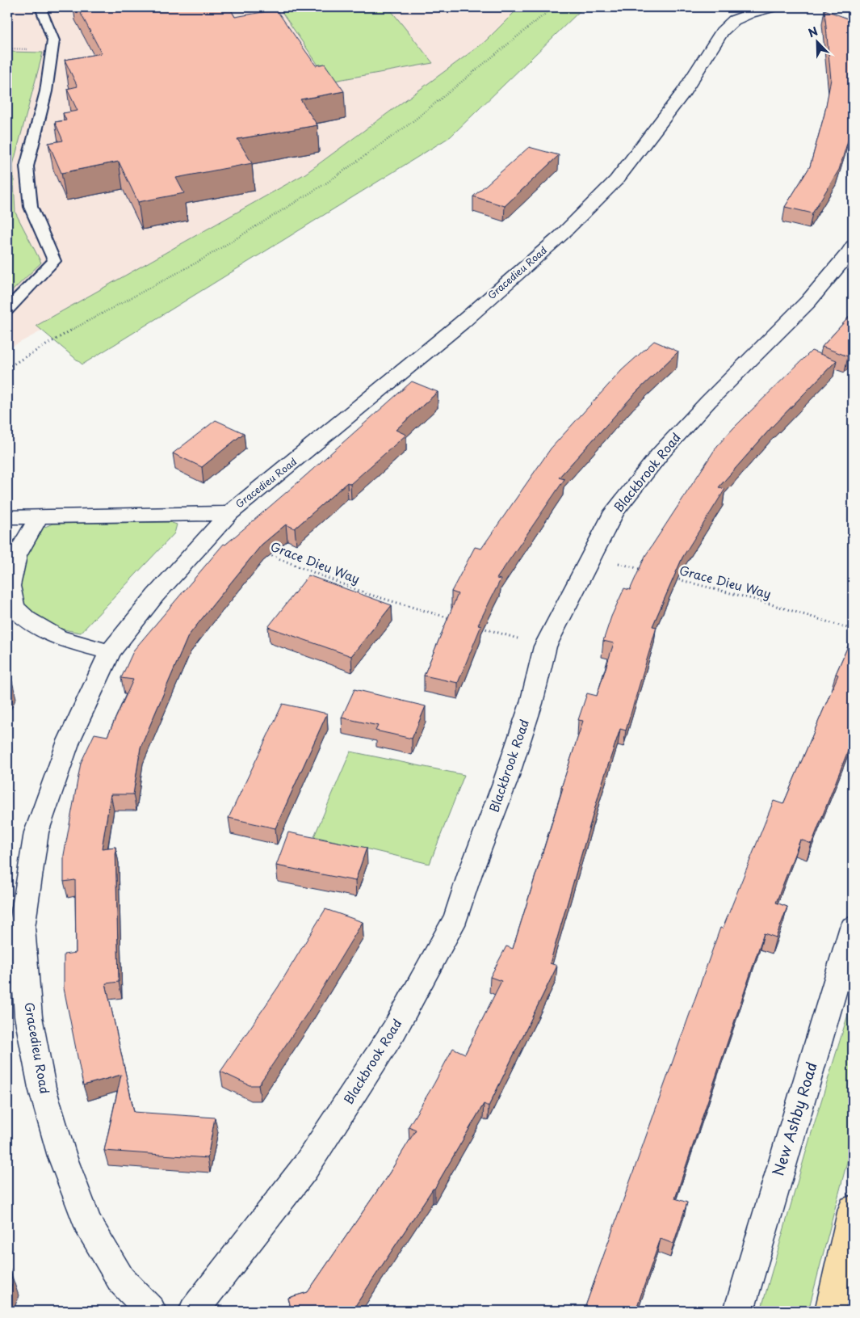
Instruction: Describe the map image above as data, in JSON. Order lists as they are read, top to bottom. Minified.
{"streets":{"street":["Gracedieu Road","Blackbrook Road","New Ashby Road"],"path":["Grace Dieu Way"]},"north":"top left"}
